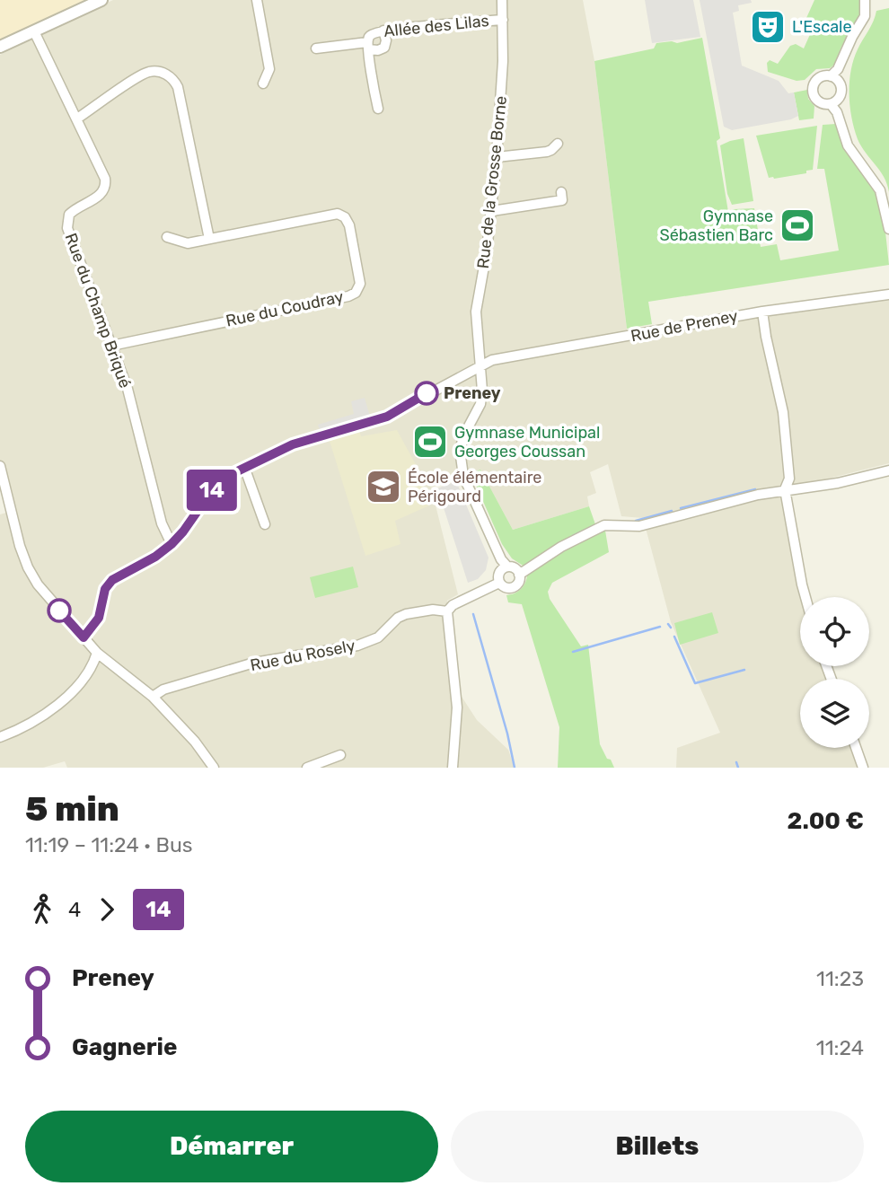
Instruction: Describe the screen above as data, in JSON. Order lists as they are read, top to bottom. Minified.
{"streets":{"street":["Allée des Lilas","Rue de la Grosse Borne","Rue du Coudray","Rue du Champ Briqué","Rue de Preney","Rue du Rosely"]},"crossings":[["Allée des Lilas","Rue de la Grosse Borne"],["Rue de la Grosse Borne","Rue de Preney"],["Rue du Coudray","Rue du Champ Briqué"],["Rue du Champ Briqué","Rue de Preney"]],"places":{"theatre":["L'Escale"],"sports":["Gymnase Sébastien Barc","Gymnase Municipal Georges Coussan"],"other":["Preney"],"school or university":["École élémentaire Périgourd"]},"lines":["bus line 14"],"page":{"on_map":"14","heading":["5 min","11:19 – 11:24 · Bus","2.00 €"],"legs":["4","14"],"list":[{"name":"Preney","value":"11:23"},{"name":"Gagnerie","value":"11:24"}],"buttons":["Démarrer","Billets"]}}
